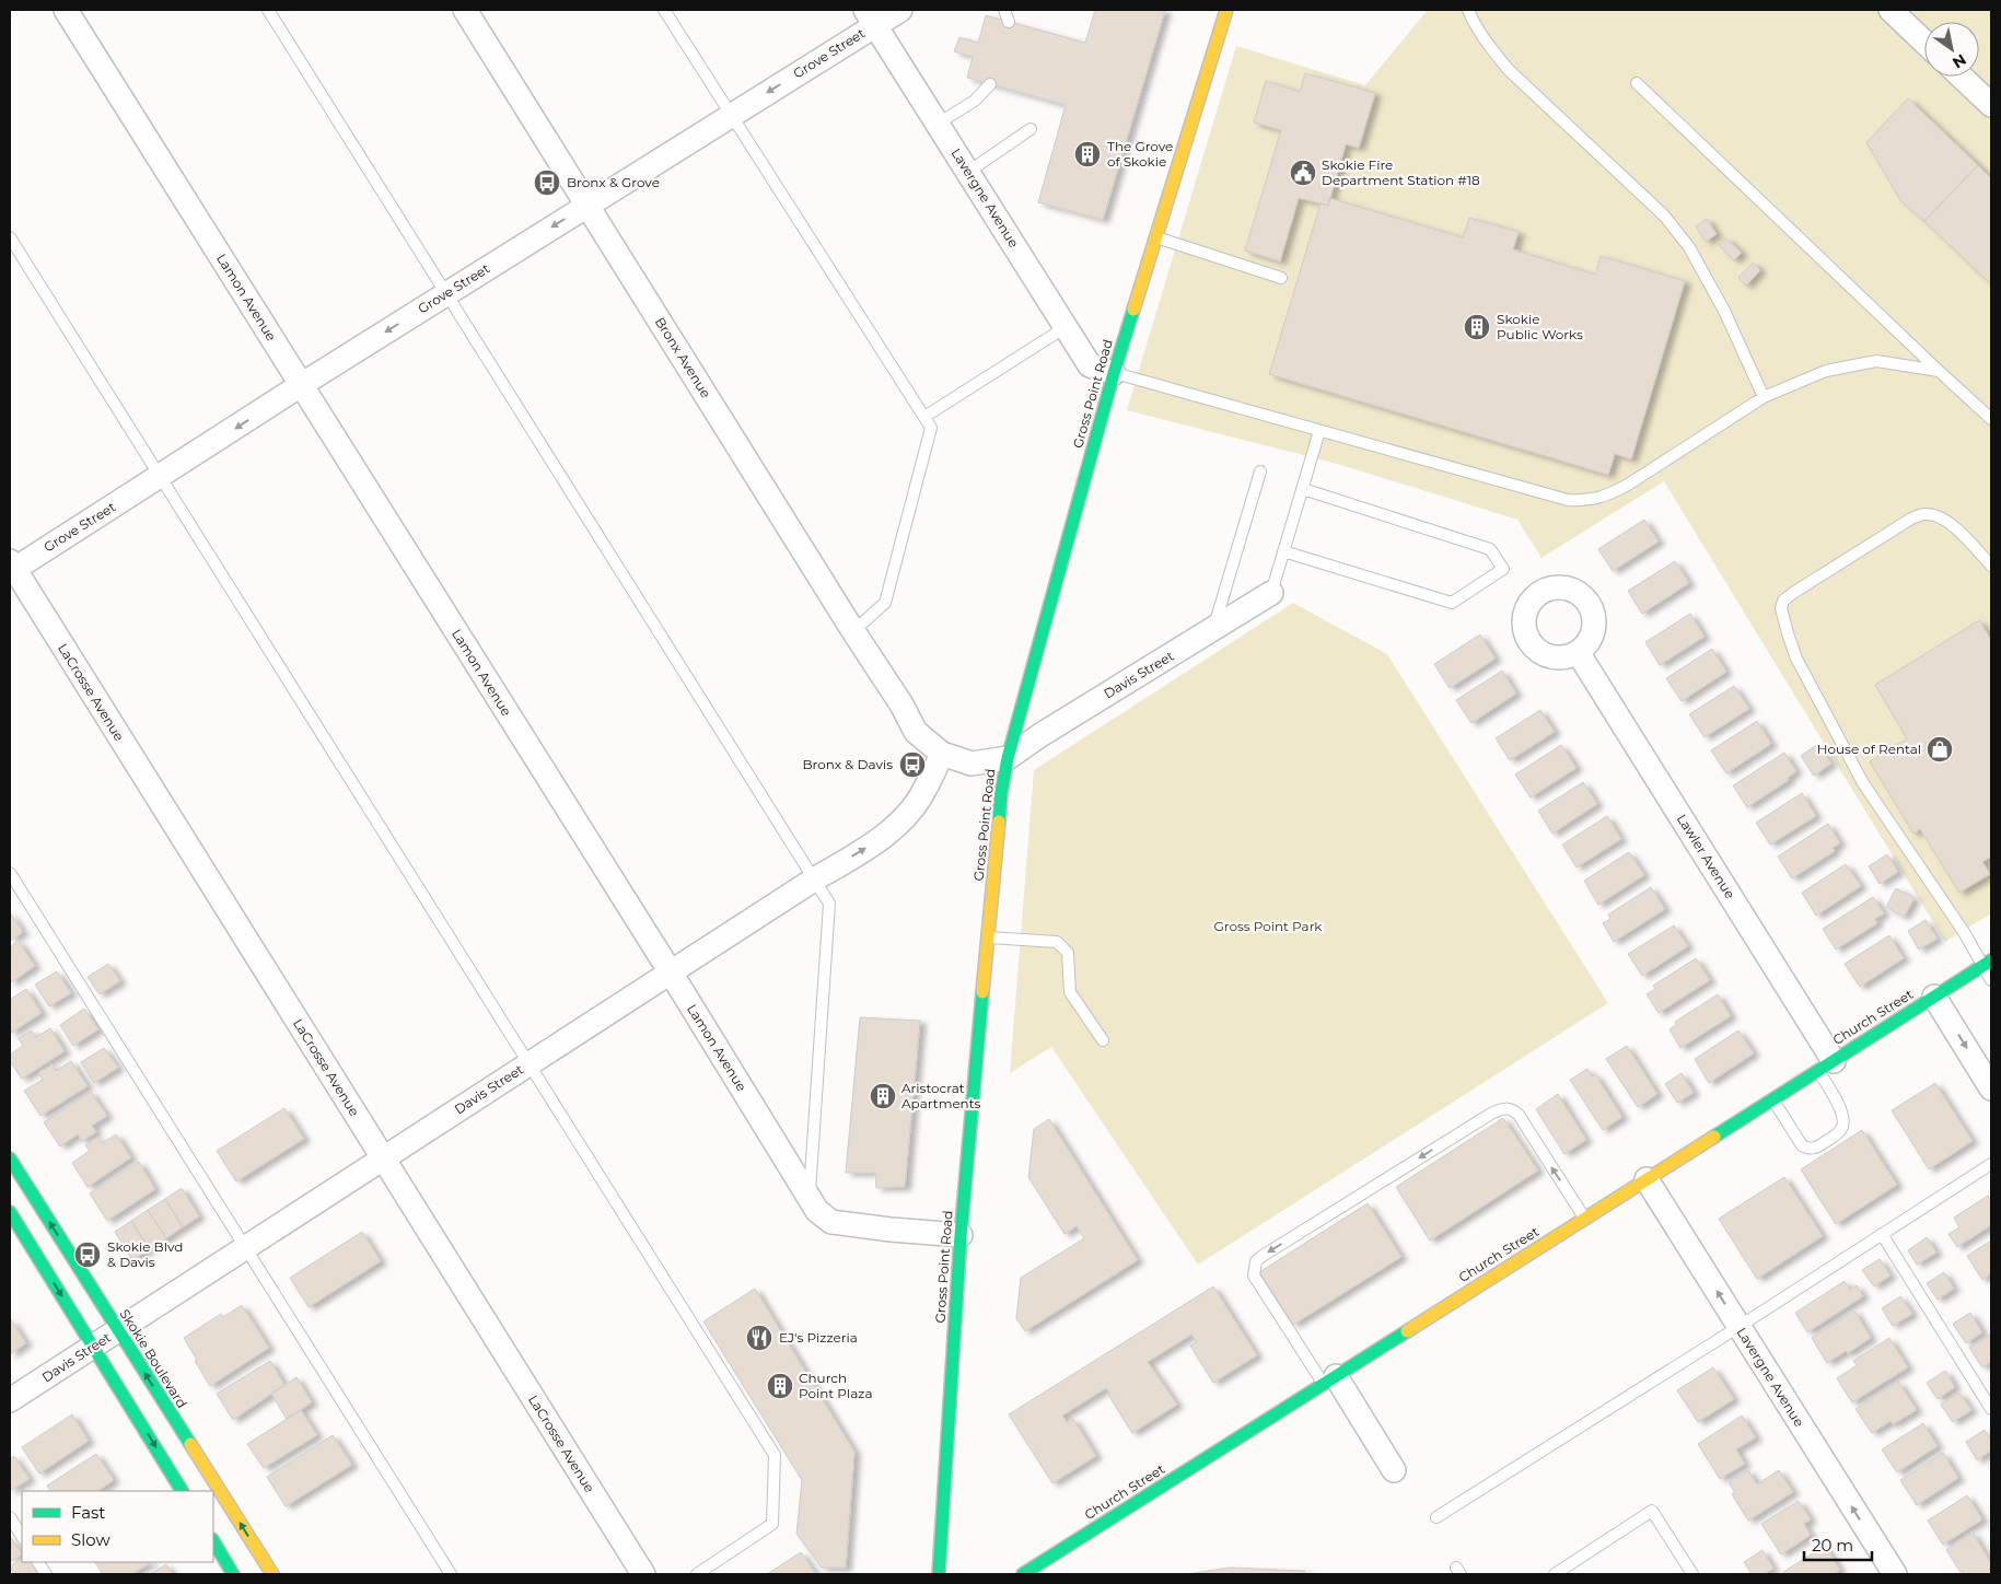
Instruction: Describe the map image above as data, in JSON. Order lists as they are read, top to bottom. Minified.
{"streets":{"main road":["Gross Point Road","Church Street","Skokie Boulevard"],"street":["Grove Street","Lavergne Avenue","Lamon Avenue","Bronx Avenue","Davis Street","LaCrosse Avenue","Lawler Avenue"]},"crossings":[["Grove Street","Lavergne Avenue"],["Grove Street","Lamon Avenue"],["Grove Street","Bronx Avenue"],["Grove Street","LaCrosse Avenue"],["Lavergne Avenue","Gross Point Road"],["Lavergne Avenue","Church Street"],["Lamon Avenue","Gross Point Road"],["Lamon Avenue","Davis Street"],["Bronx Avenue","Gross Point Road"],["Bronx Avenue","Davis Street"],["Gross Point Road","Davis Street"],["Davis Street","LaCrosse Avenue"],["Davis Street","Skokie Boulevard"],["Lawler Avenue","Church Street"]],"one_way":["Grove Street","Lavergne Avenue"],"parks":["Gross Point Park"],"places":{"building":["The Grove of Skokie","Skokie Public Works","Aristocrat Apartments","Church Point Plaza"],"public building":["Skokie Fire Department Station #18"],"bus stop":["Bronx & Grove","Bronx & Davis","Skokie Blvd & Davis"],"shop":["House of Rental"],"restaurant":["EJ's Pizzeria"]},"legend":["Fast","Slow"],"scale_bar":"20 m","north":"bottom right"}
